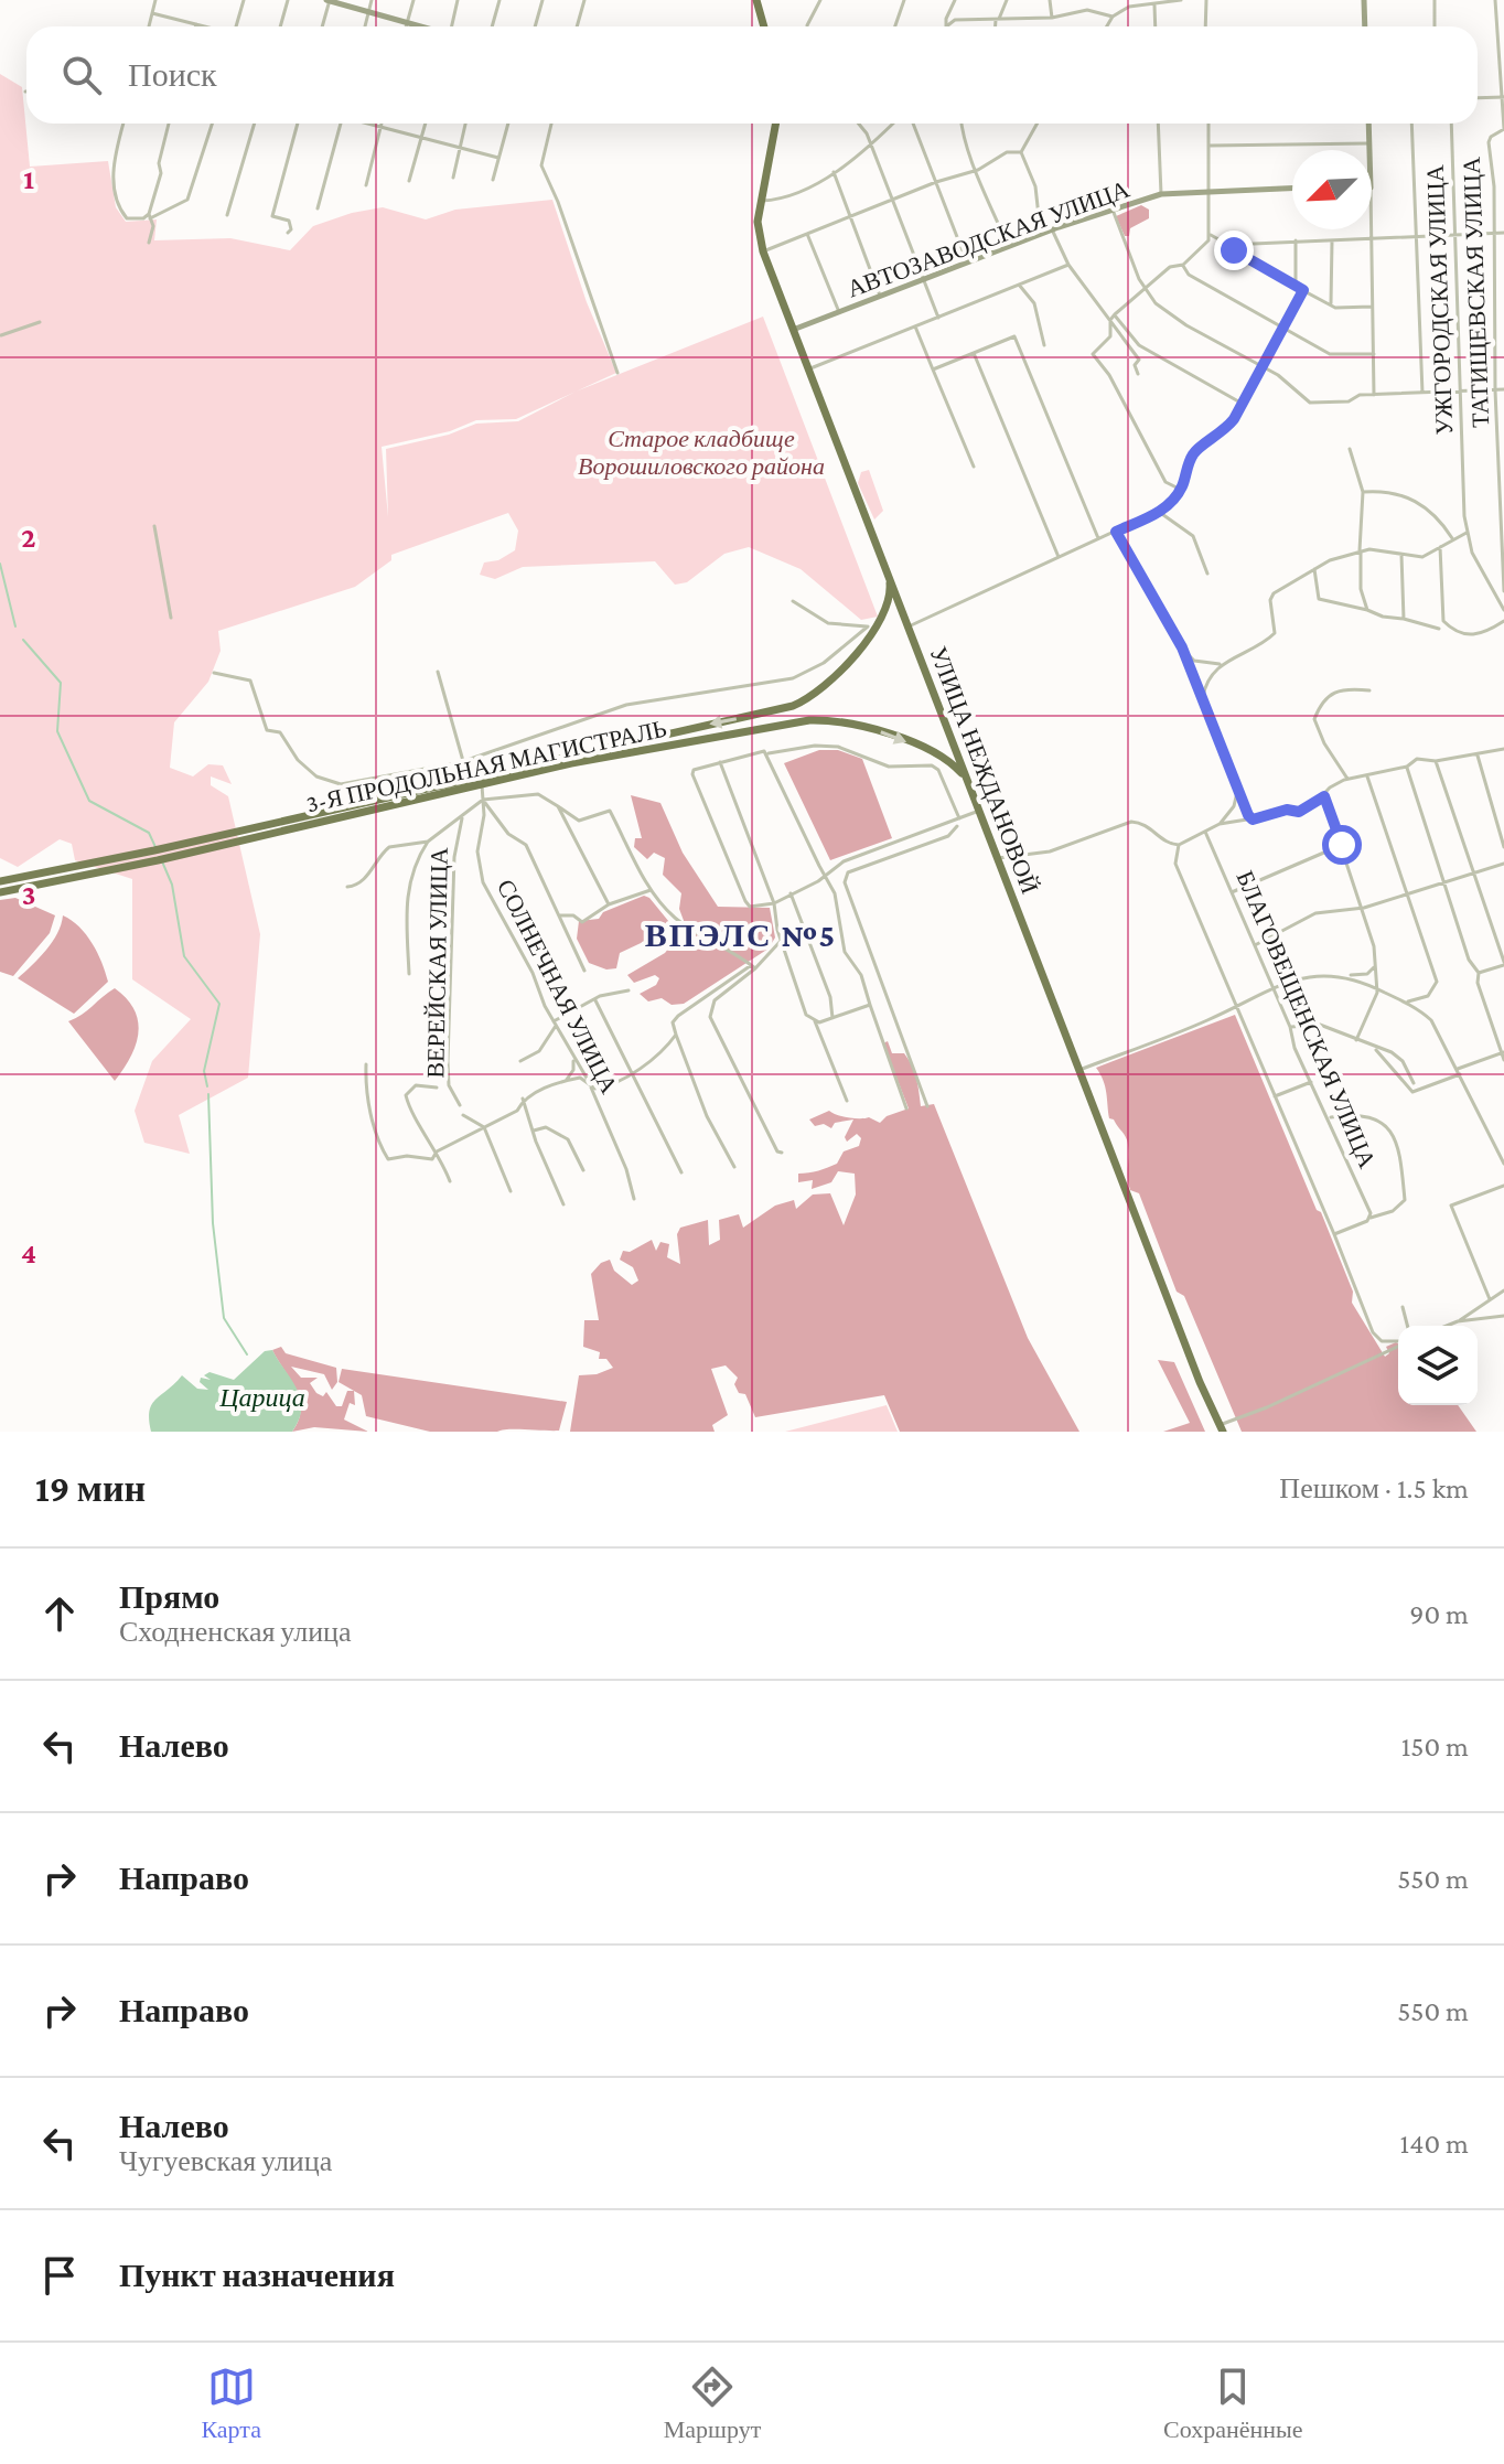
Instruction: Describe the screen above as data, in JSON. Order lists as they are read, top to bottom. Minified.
{"streets":{"highway":["3-Я ПРОДОЛЬНАЯ МАГИСТРАЛЬ","УЛИЦА НЕЖДАНОВОЙ"],"street":["АВТОЗАВОДСКАЯ УЛИЦА","ТАТИЩЕВСКАЯ УЛИЦА","УЖГОРОДСКАЯ УЛИЦА","ВЕРЕЙСКАЯ УЛИЦА","СОЛНЕЧНАЯ УЛИЦА","БЛАГОВЕЩЕНСКАЯ УЛИЦА"]},"crossings":[["АВТОЗАВОДСКАЯ УЛИЦА","УЛИЦА НЕЖДАНОВОЙ"],["ТАТИЩЕВСКАЯ УЛИЦА","УЖГОРОДСКАЯ УЛИЦА"],["3-Я ПРОДОЛЬНАЯ МАГИСТРАЛЬ","УЛИЦА НЕЖДАНОВОЙ"],["3-Я ПРОДОЛЬНАЯ МАГИСТРАЛЬ","СОЛНЕЧНАЯ УЛИЦА"]],"districts":["ВПЭЛС №5"],"water":["Царица"],"parks":["Старое кладбище Ворошиловского района"],"north":"bottom left","page":{"search":"Поиск","heading":["19 мин","Пешком · 1.5 km"],"list":[["Прямо","Сходненская улица","90 m"],["Налево","150 m"],["Направо","550 m"],["Направо","550 m"],["Налево","Чугуевская улица","140 m"],"Пункт назначения"],"nav":["Карта","Маршрут","Сохранённые"]},"grid":{"rows":["1","2","3","4"]}}
